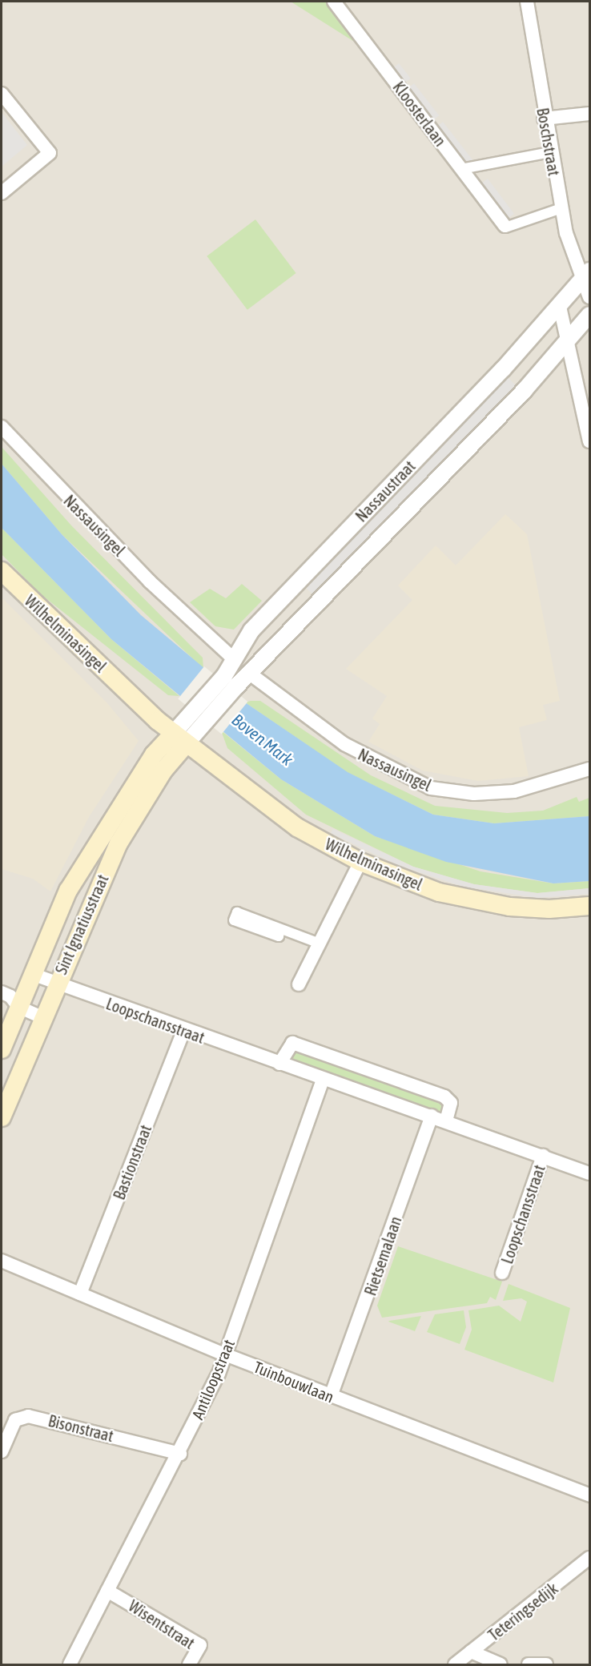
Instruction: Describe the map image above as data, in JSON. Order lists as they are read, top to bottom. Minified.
{"streets":{"main road":["Wilhelminasingel","Sint Ignatiusstraat"],"street":["Kloosterlaan","Boschstraat","Nassaustraat","Nassausingel","Loopschansstraat","Bastionstraat","Rietsemalaan","Antiloopstraat","Tuinbouwlaan","Bisonstraat","Teteringsedijk","Wisentstraat"]},"crossings":[["Boschstraat","Nassaustraat"],["Nassaustraat","Nassausingel"],["Nassaustraat","Wilhelminasingel"],["Nassaustraat","Sint Ignatiusstraat"],["Wilhelminasingel","Sint Ignatiusstraat"],["Sint Ignatiusstraat","Loopschansstraat"],["Loopschansstraat","Bastionstraat"],["Loopschansstraat","Rietsemalaan"],["Loopschansstraat","Antiloopstraat"],["Bastionstraat","Tuinbouwlaan"],["Rietsemalaan","Tuinbouwlaan"],["Antiloopstraat","Tuinbouwlaan"],["Antiloopstraat","Bisonstraat"],["Antiloopstraat","Wisentstraat"]],"water":["Boven Mark"]}
